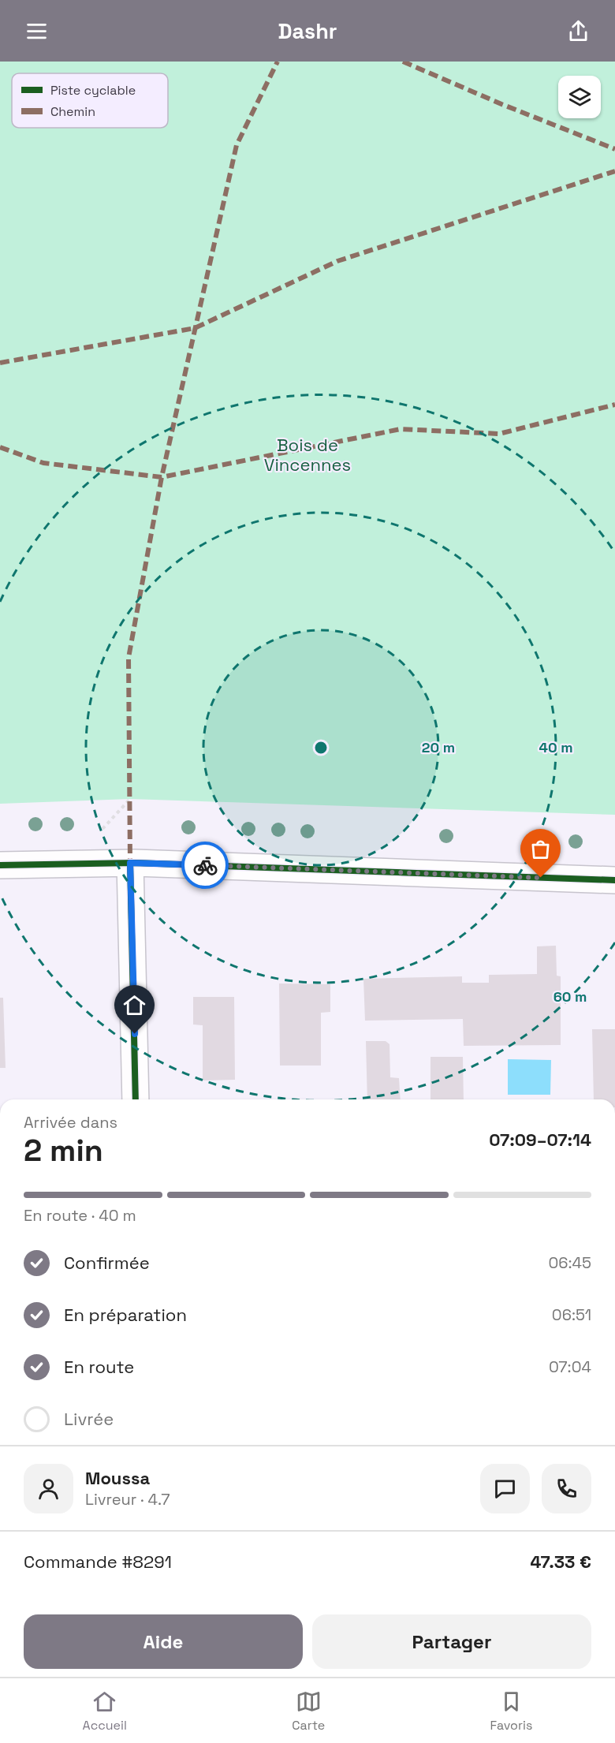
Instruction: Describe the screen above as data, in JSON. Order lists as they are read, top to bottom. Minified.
{"parks":["Bois de Vincennes"],"legend":["Piste cyclable","Chemin"],"page":{"header":"Dashr","heading":["2 min","Arrivée dans","07:09–07:14"],"panel":["Moussa","Livreur · 4.7","Commande #8291","47.33 €"],"bar":"En route · 40 m","list":[["Confirmée","06:45"],["En préparation","06:51"],["En route","07:04"],"Livrée"],"buttons":["Aide","Partager"],"tabs":["Accueil","Carte","Favoris"]},"rings":["20 m","40 m","60 m"]}
